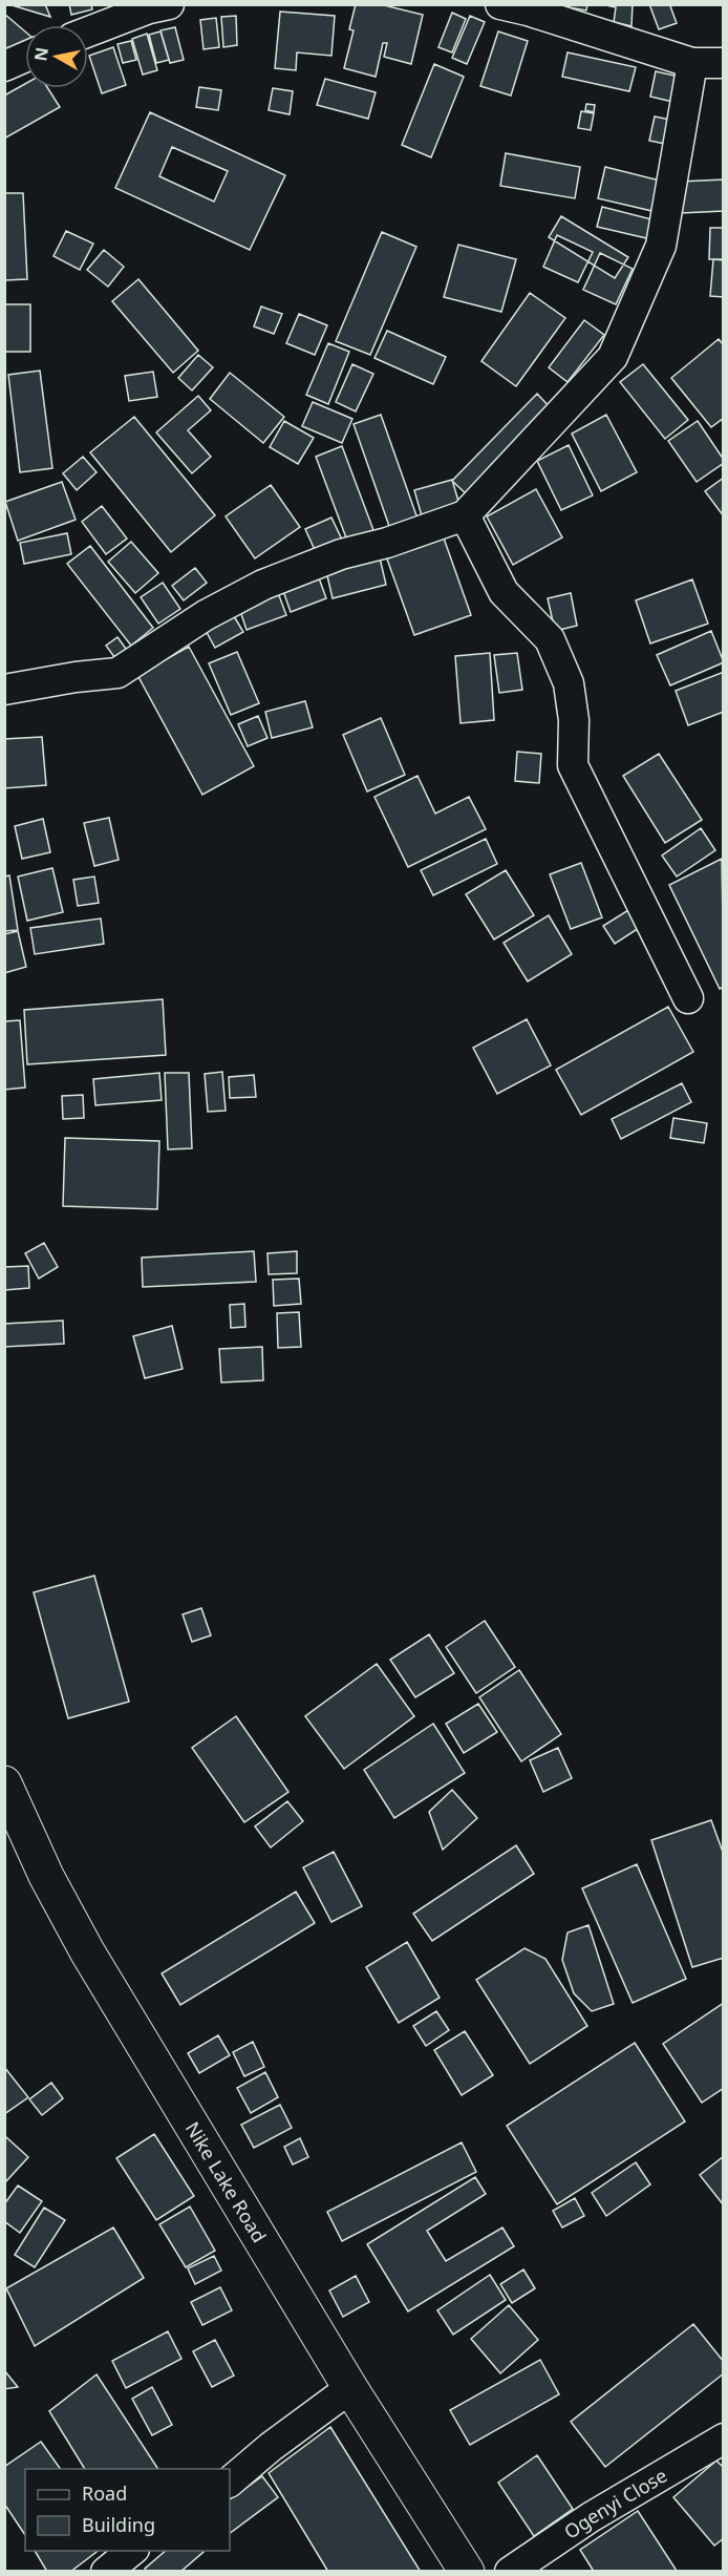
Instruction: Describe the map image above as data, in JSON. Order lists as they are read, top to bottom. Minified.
{"streets":{"main road":["Nike Lake Road"],"street":["Ogenyi Close"]},"legend":["Road","Building"],"north":"left"}
